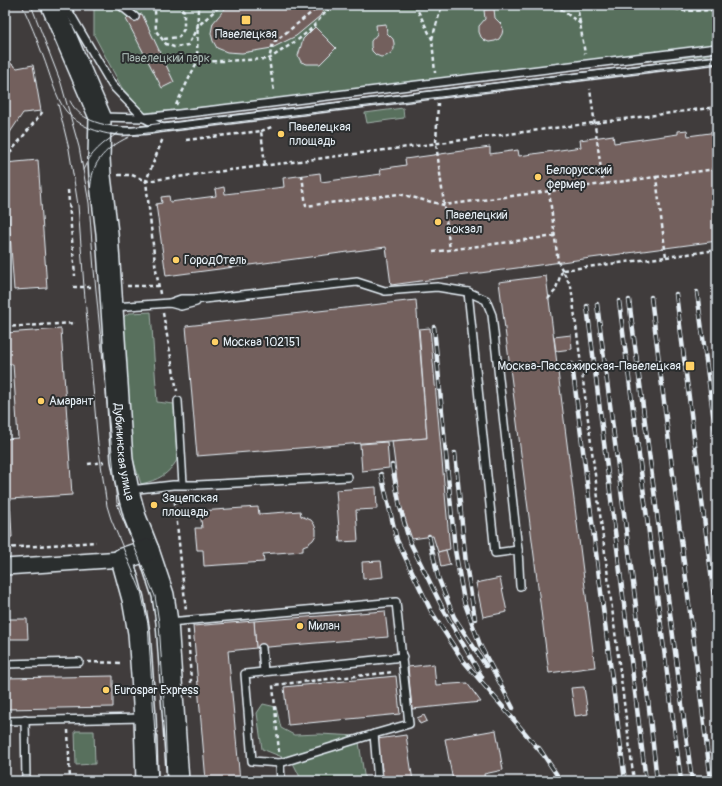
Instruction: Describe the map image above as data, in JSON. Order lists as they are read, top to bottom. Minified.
{"streets":{"main road":["Дубининская улица"]},"parks":["Павелецкий парк"],"places":{"transit":["Павелецкая","Москва-Пассажирская-Павелецкая"],"other":["Павелецкая площадь","Белорусский фермер","Павелецкий вокзал","ГородОтель","Москва 102151","Амарант","Зацепская площадь","Милан","Eurospar Express"]}}
